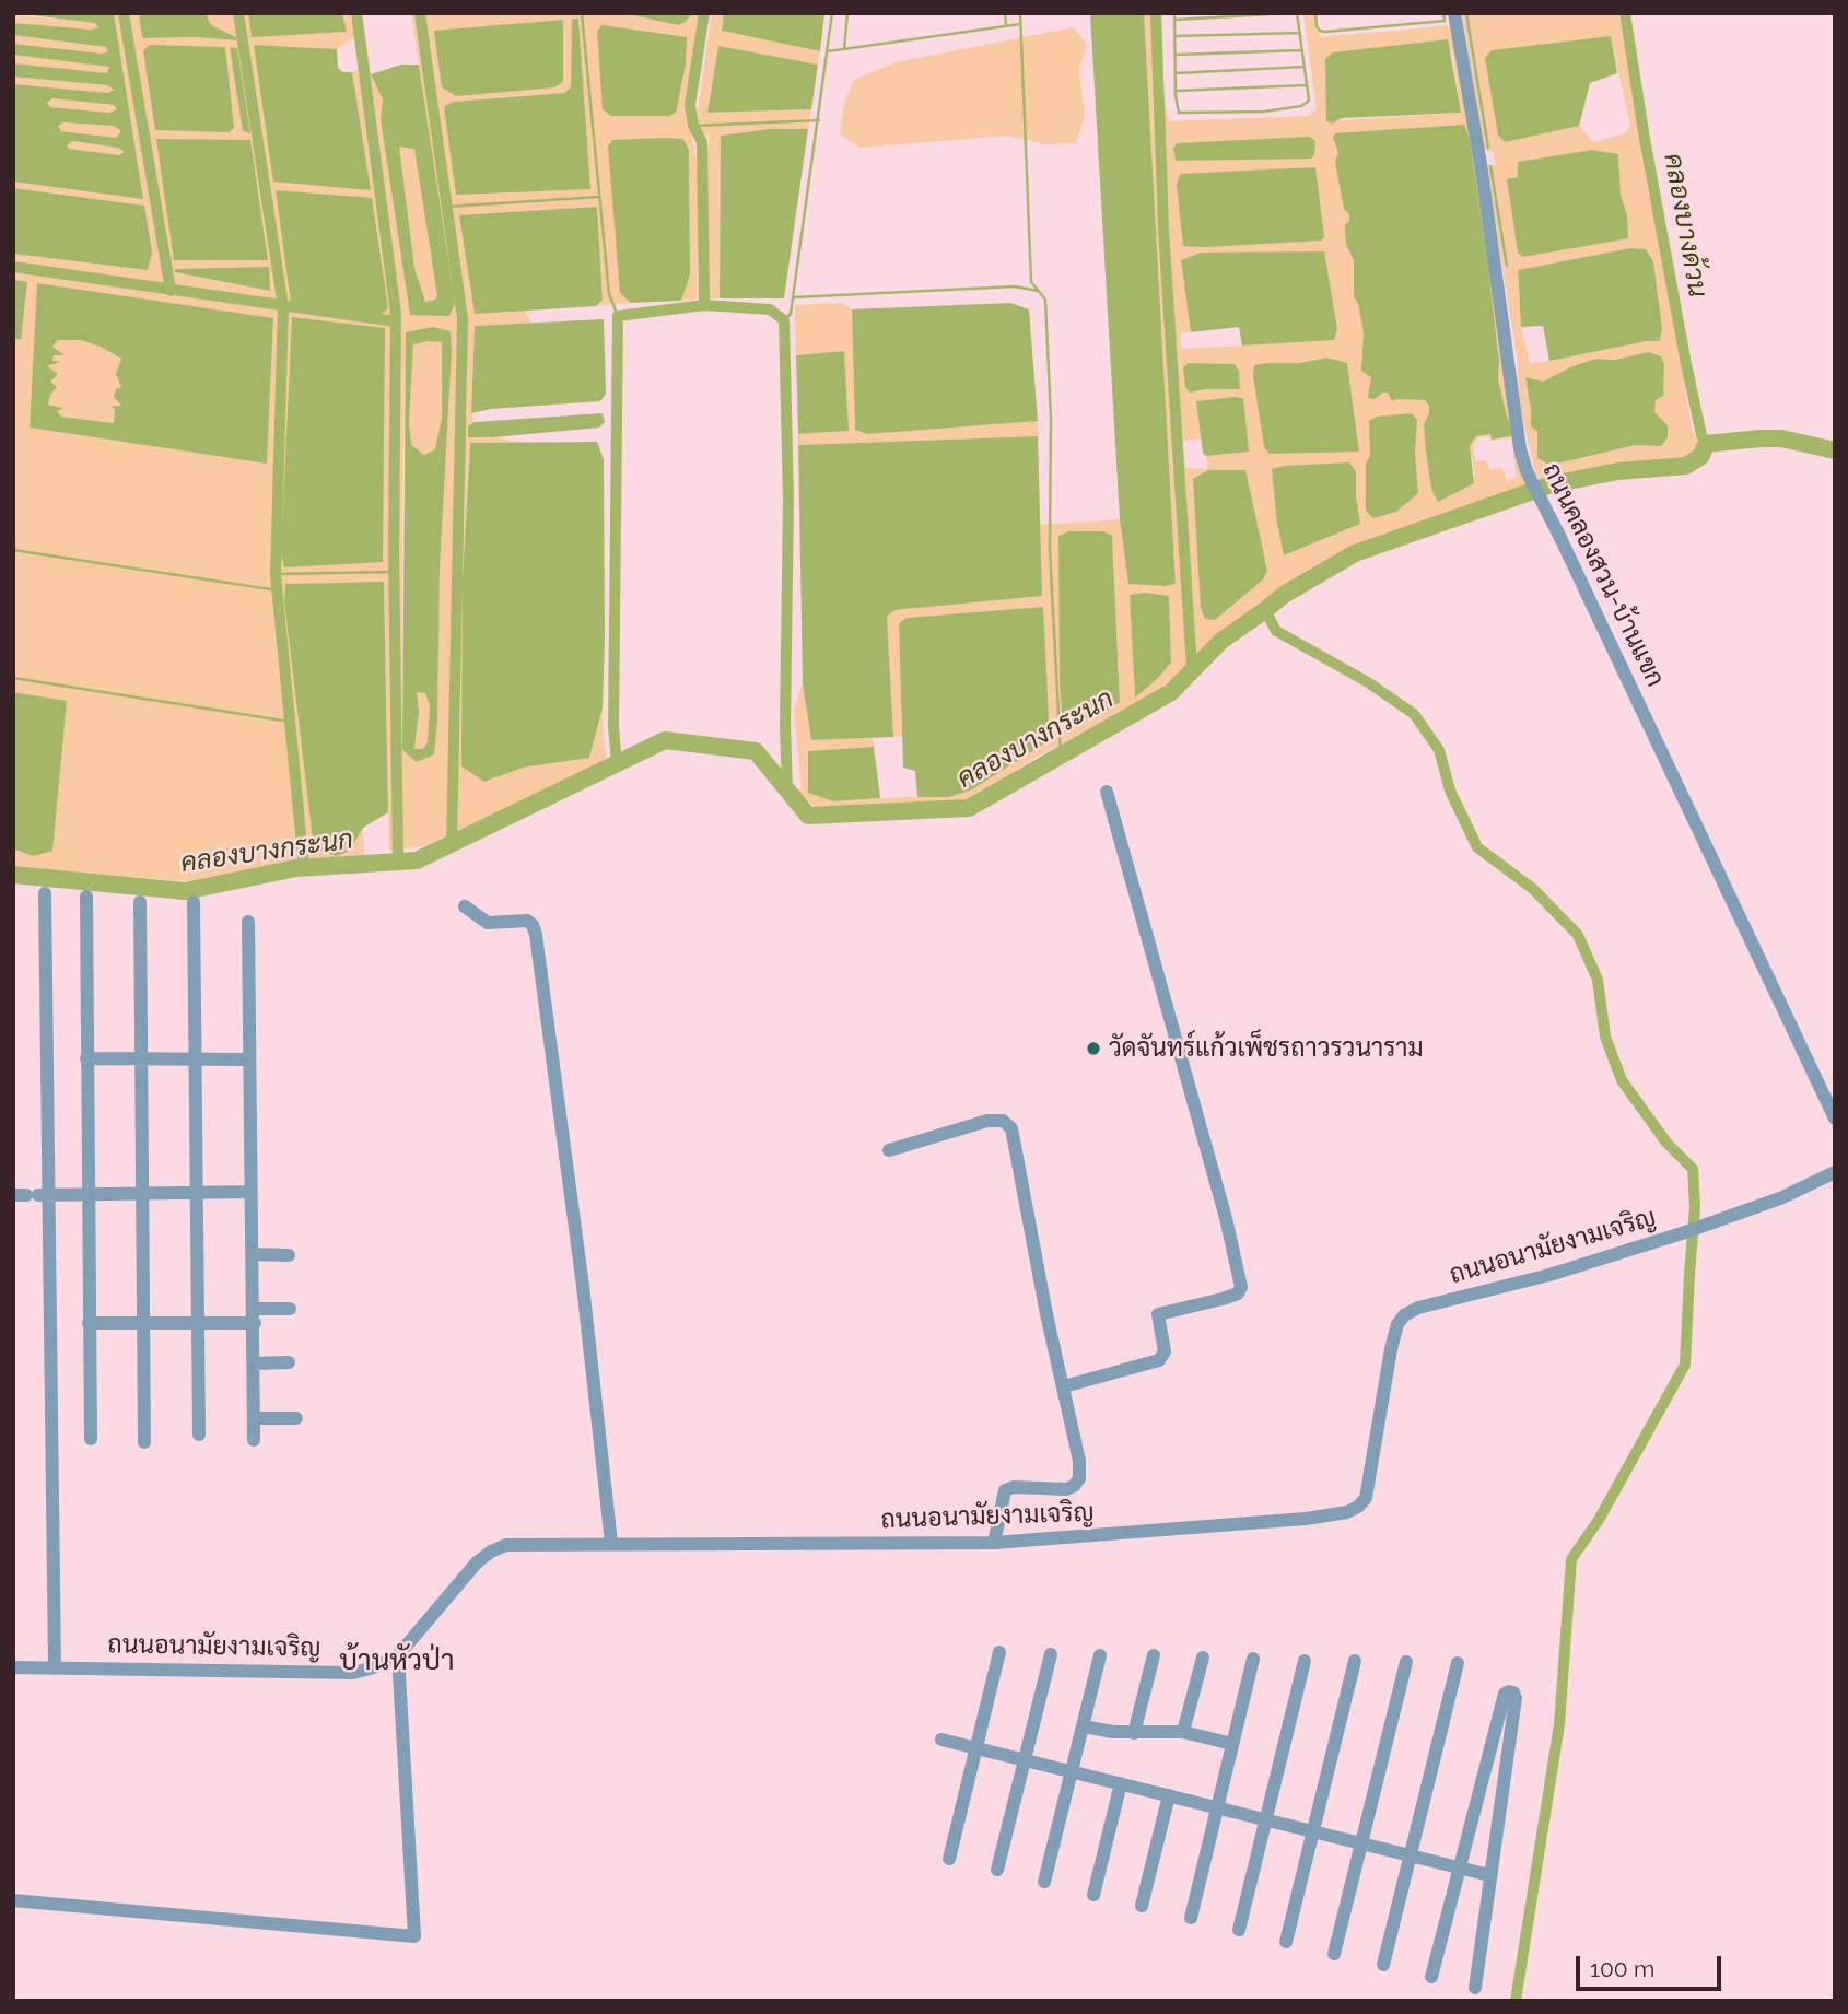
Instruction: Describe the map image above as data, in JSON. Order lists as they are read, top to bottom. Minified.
{"streets":{"street":["ถนนคลองสวน-บ้านแขก","ถนนอนามัยงามเจริญ"]},"districts":["บ้านหัวป่า"],"water":["คลองบางด้วน","คลองบางกระนก"],"places":["วัดจันทร์แก้วเพ็ชรถาวรวนาราม"],"scale_bar":"100 m"}
